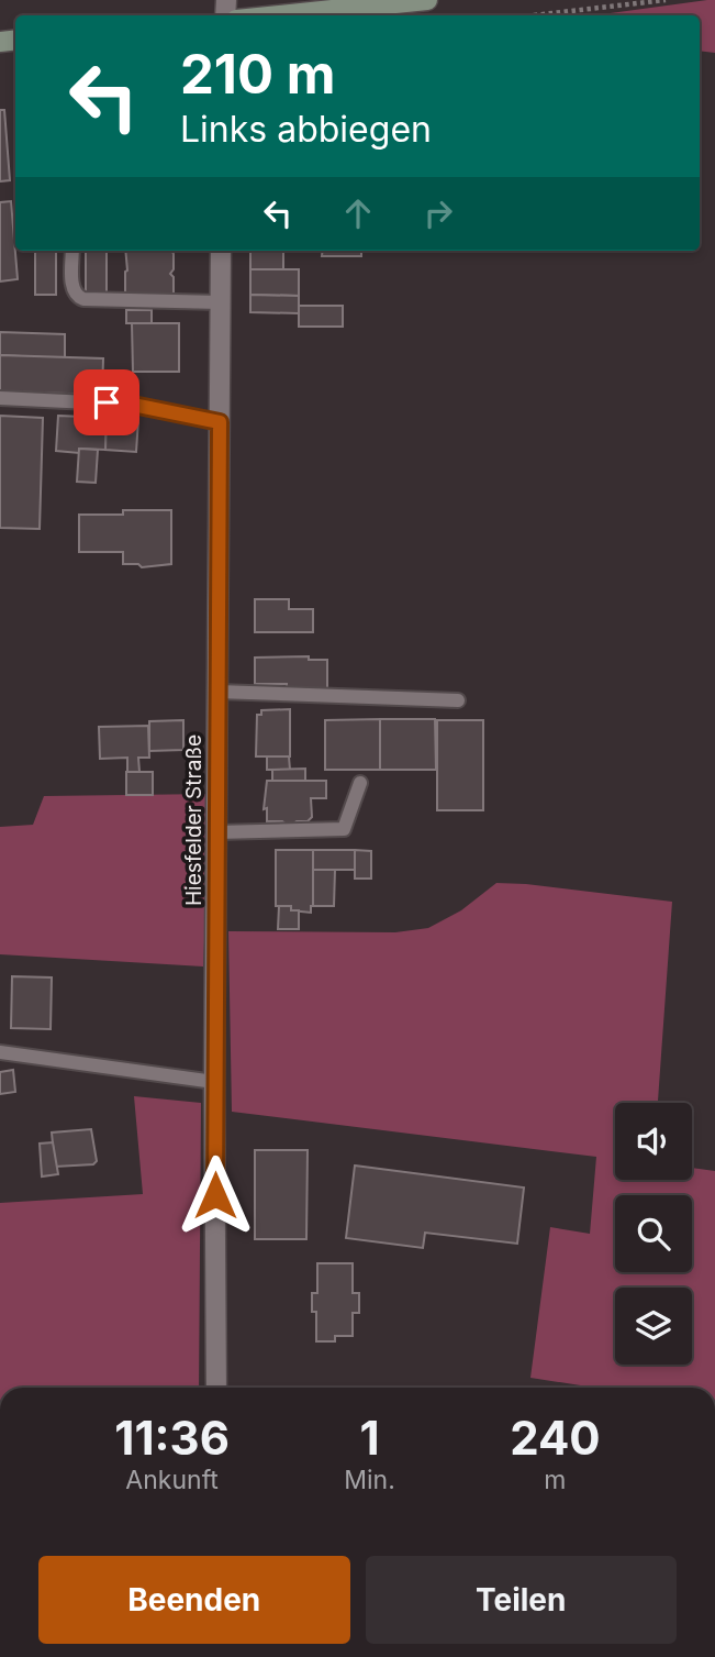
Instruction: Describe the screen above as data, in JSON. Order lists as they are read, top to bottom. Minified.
{"streets":{"street":["Hiesfelder Straße"]},"page":{"turn":["210 m","Links abbiegen"],"eta":["11:36","Ankunft","1","Min.","240","m"],"buttons":["Beenden","Teilen"]}}
